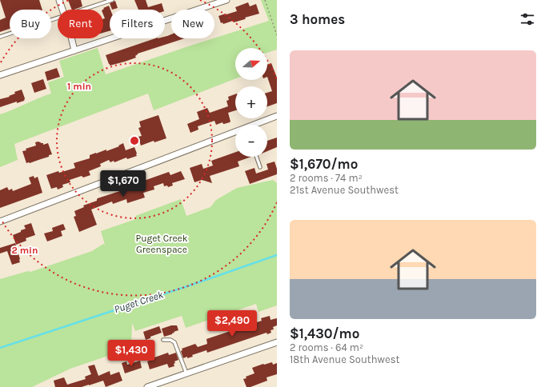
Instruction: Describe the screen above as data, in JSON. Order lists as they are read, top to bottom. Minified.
{"water":["Puget Creek"],"parks":["Puget Creek Greenspace"],"north":"right","page":{"heading":"3 homes","chip":["Buy","Rent","Filters","New"],"list":[{"name":"$1,670/mo","note":"2 rooms · 74 m² · 21st Avenue Southwest"},{"name":"$1,430/mo","note":"2 rooms · 64 m² · 18th Avenue Southwest"}],"map_buttons":["+","−"],"price":["$1,670","$2,490","$1,430"]},"rings":["1 min","2 min"]}
